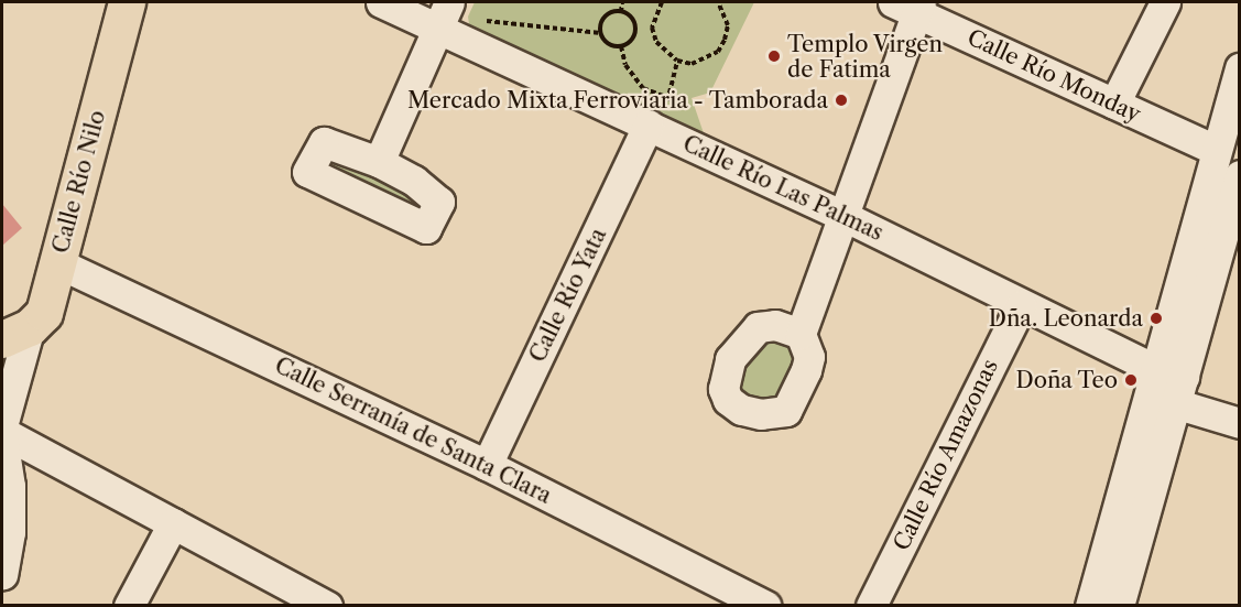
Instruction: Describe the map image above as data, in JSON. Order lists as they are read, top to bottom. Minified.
{"streets":{"main road":["Calle Río Nilo"],"street":["Calle Río Monday","Calle Río Las Palmas","Calle Río Yata","Calle Serranía de Santa Clara","Calle Río Amazonas"]},"crossings":[["Calle Río Nilo","Calle Serranía de Santa Clara"],["Calle Río Las Palmas","Calle Río Yata"],["Calle Río Las Palmas","Calle Río Amazonas"],["Calle Río Yata","Calle Serranía de Santa Clara"]],"places":["Templo Virgen de Fatima","Mercado Mixta Ferroviaria - Tamborada","Dña. Leonarda","Doña Teo"]}
